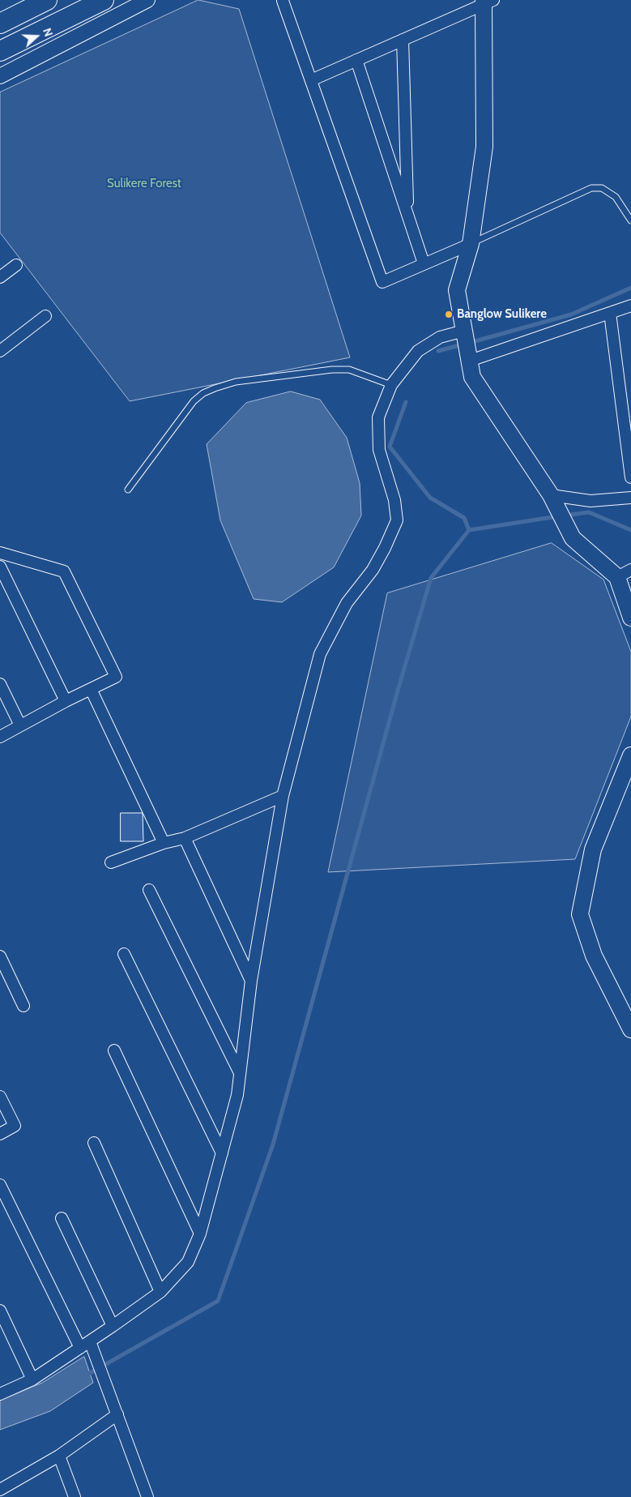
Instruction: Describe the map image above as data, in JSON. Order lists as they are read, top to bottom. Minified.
{"parks":["Sulikere Forest"],"places":["Banglow Sulikere"],"north":"right"}
